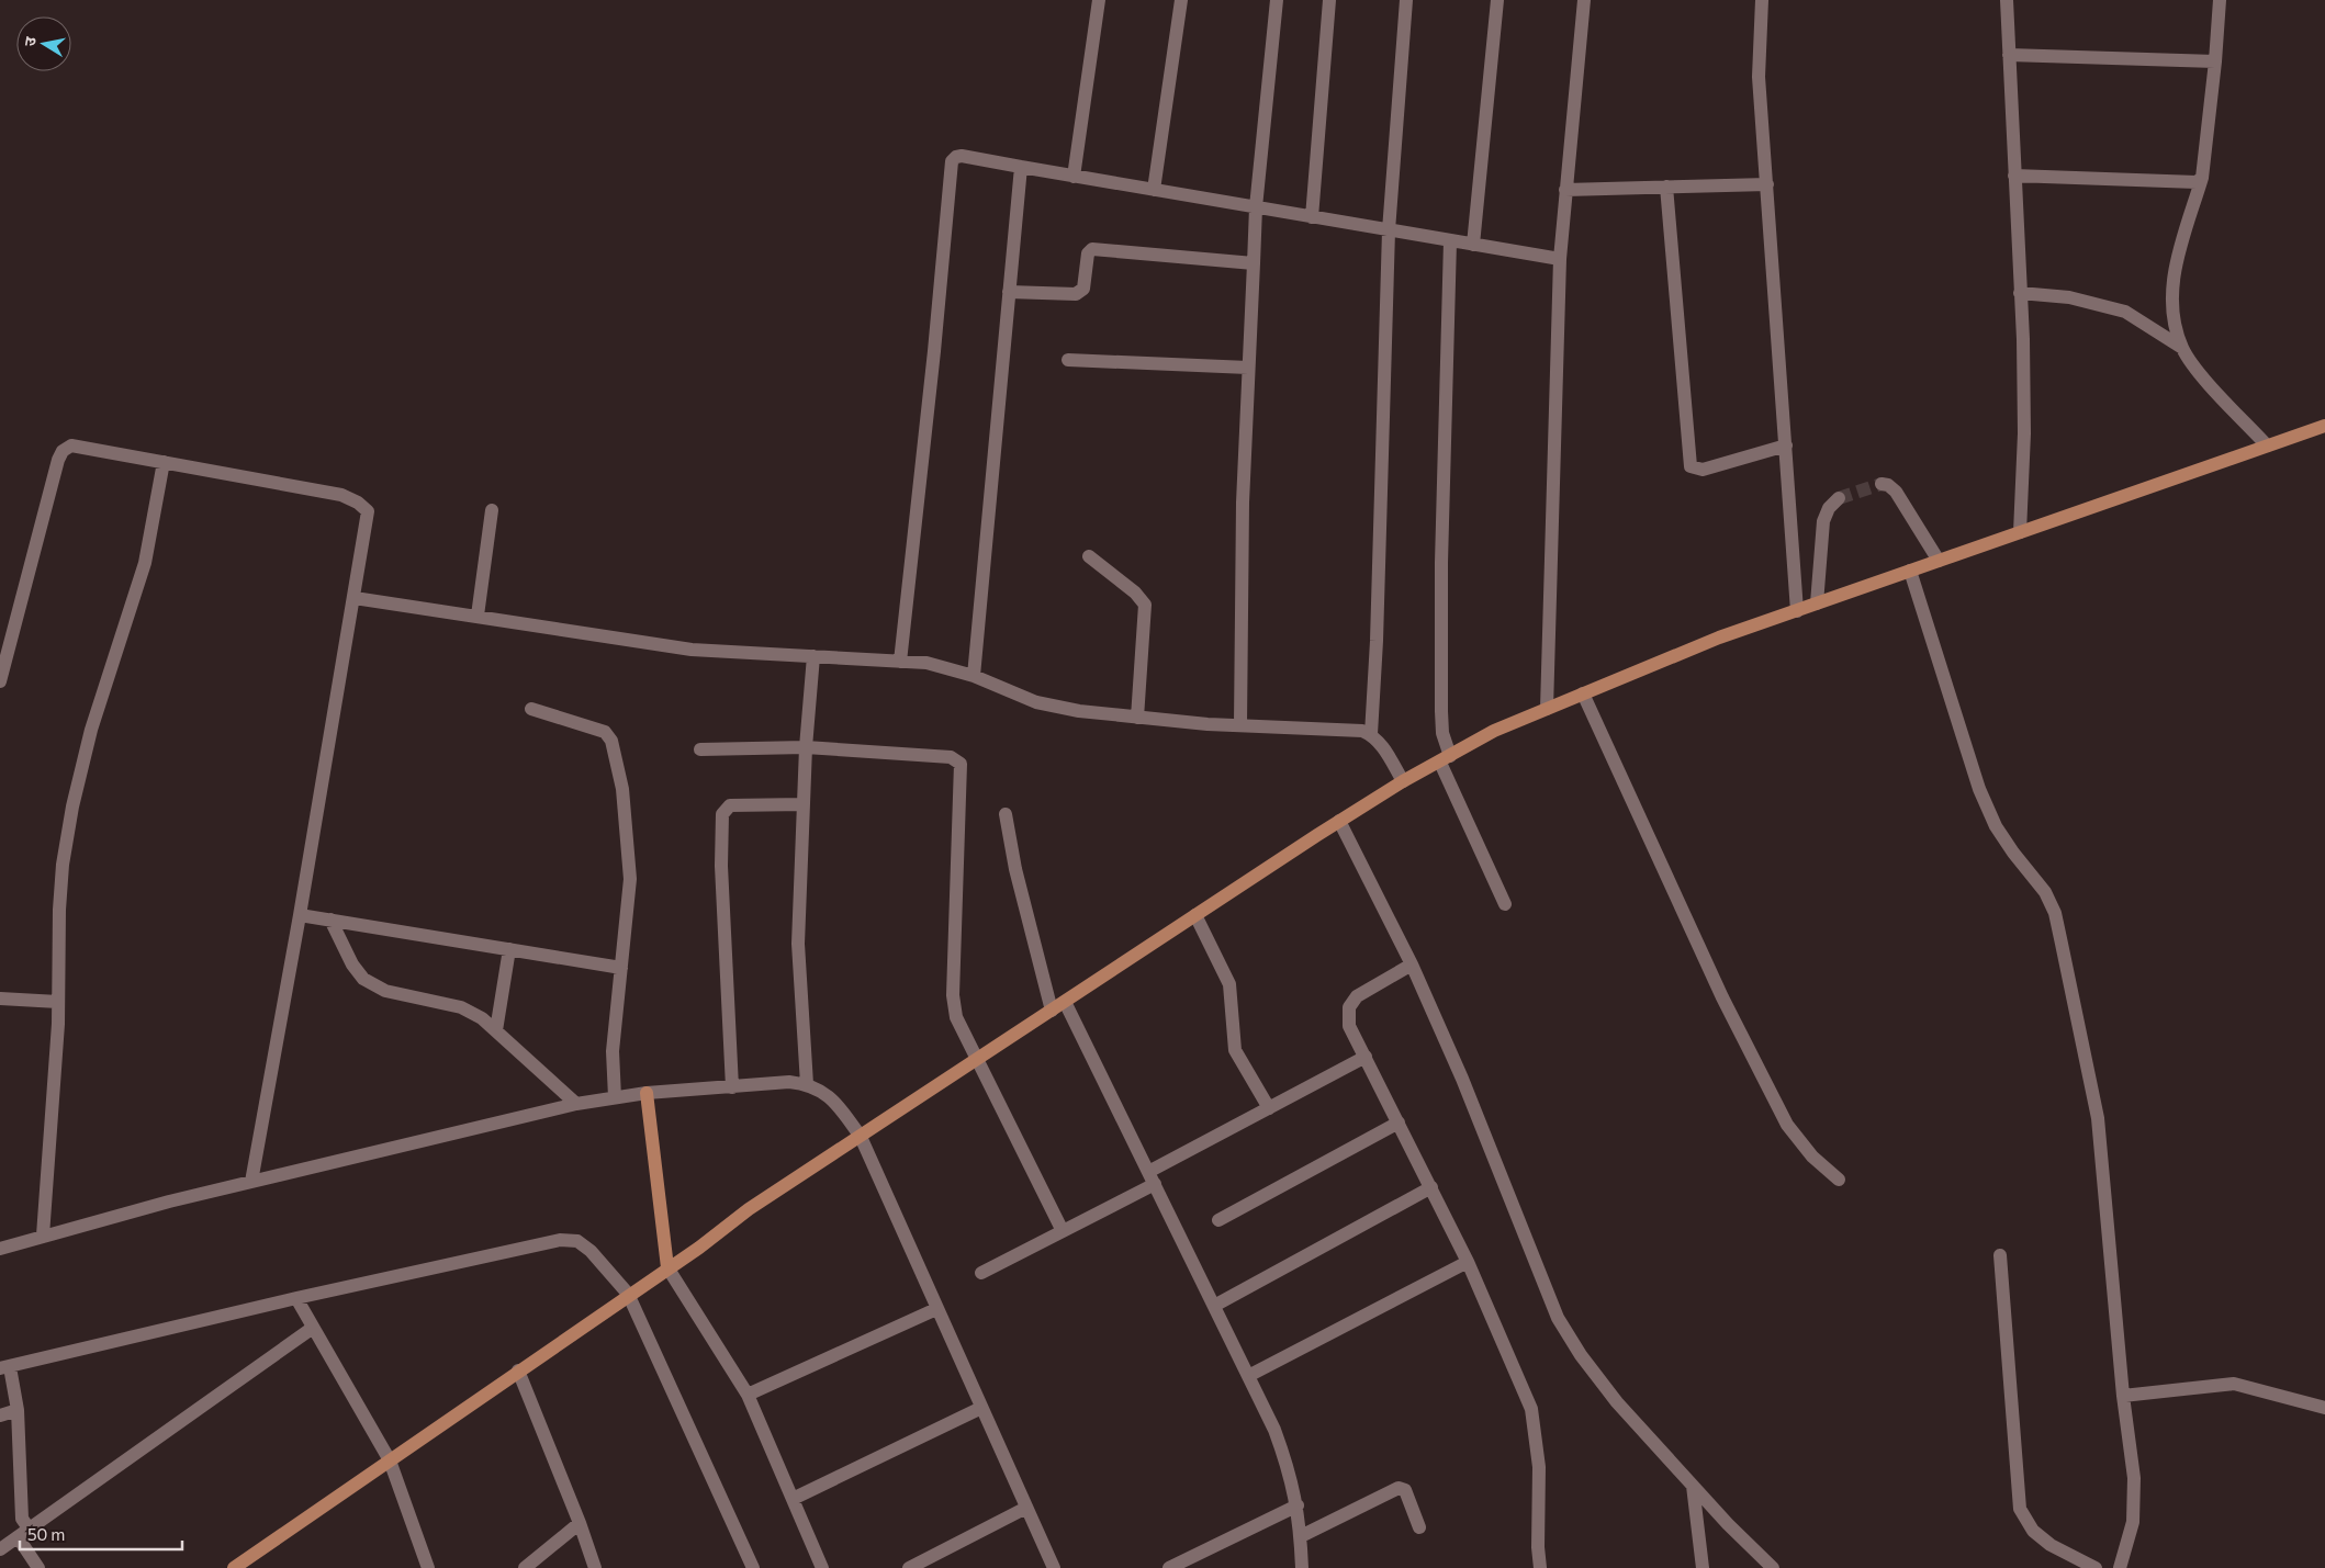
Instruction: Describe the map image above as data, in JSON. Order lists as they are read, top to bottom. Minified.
{"scale_bar":"50 m","north":"left"}
